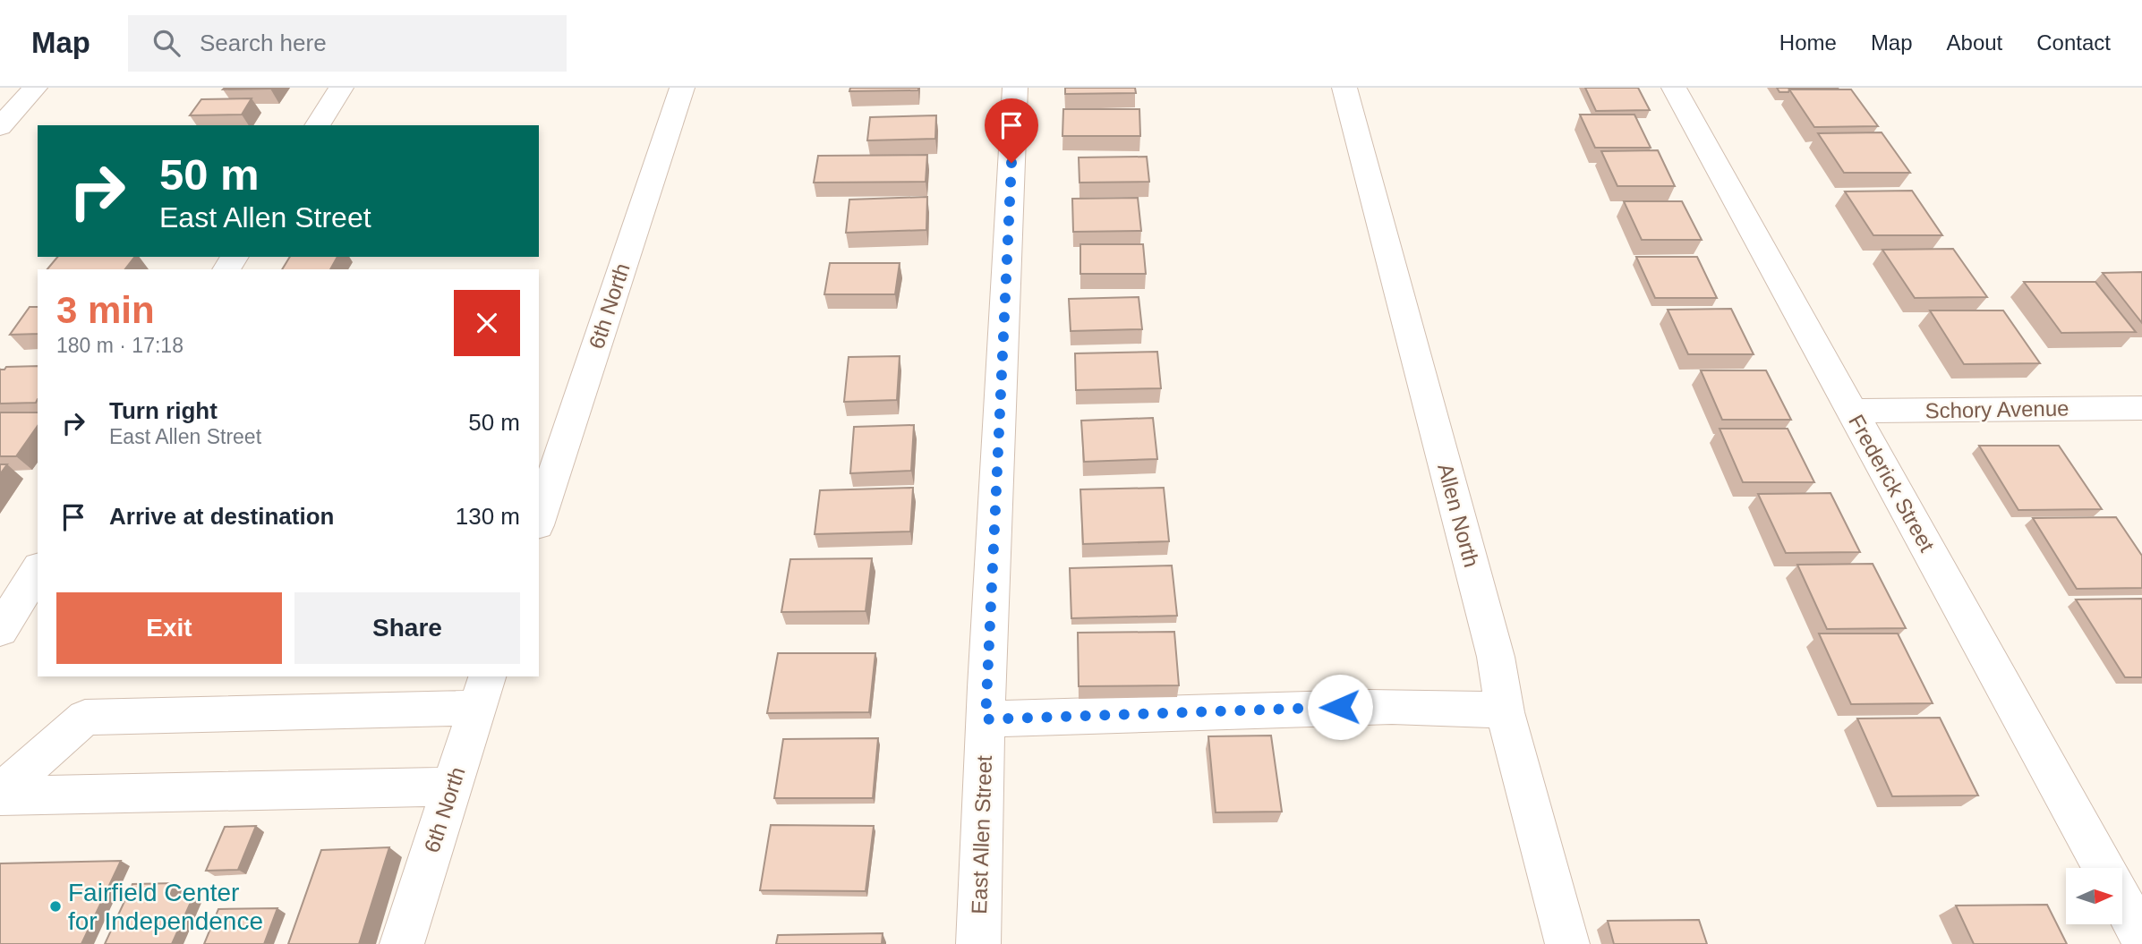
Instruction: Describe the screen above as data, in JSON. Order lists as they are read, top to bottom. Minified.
{"streets":{"street":["6th North","Schory Avenue","Frederick Street","Allen North","East Allen Street"]},"crossings":[["Schory Avenue","Frederick Street"]],"places":["Fairfield Center for Independence"],"north":"right","page":{"header":"Map","search":"Search here","nav":["Home","Map","About","Contact"],"turn":["50 m","East Allen Street"],"heading":["3 min","180 m · 17:18"],"list":[{"name":"Turn right","note":"East Allen Street","value":"50 m"},{"name":"Arrive at destination","value":"130 m"}],"buttons":["Exit","Share"]}}
